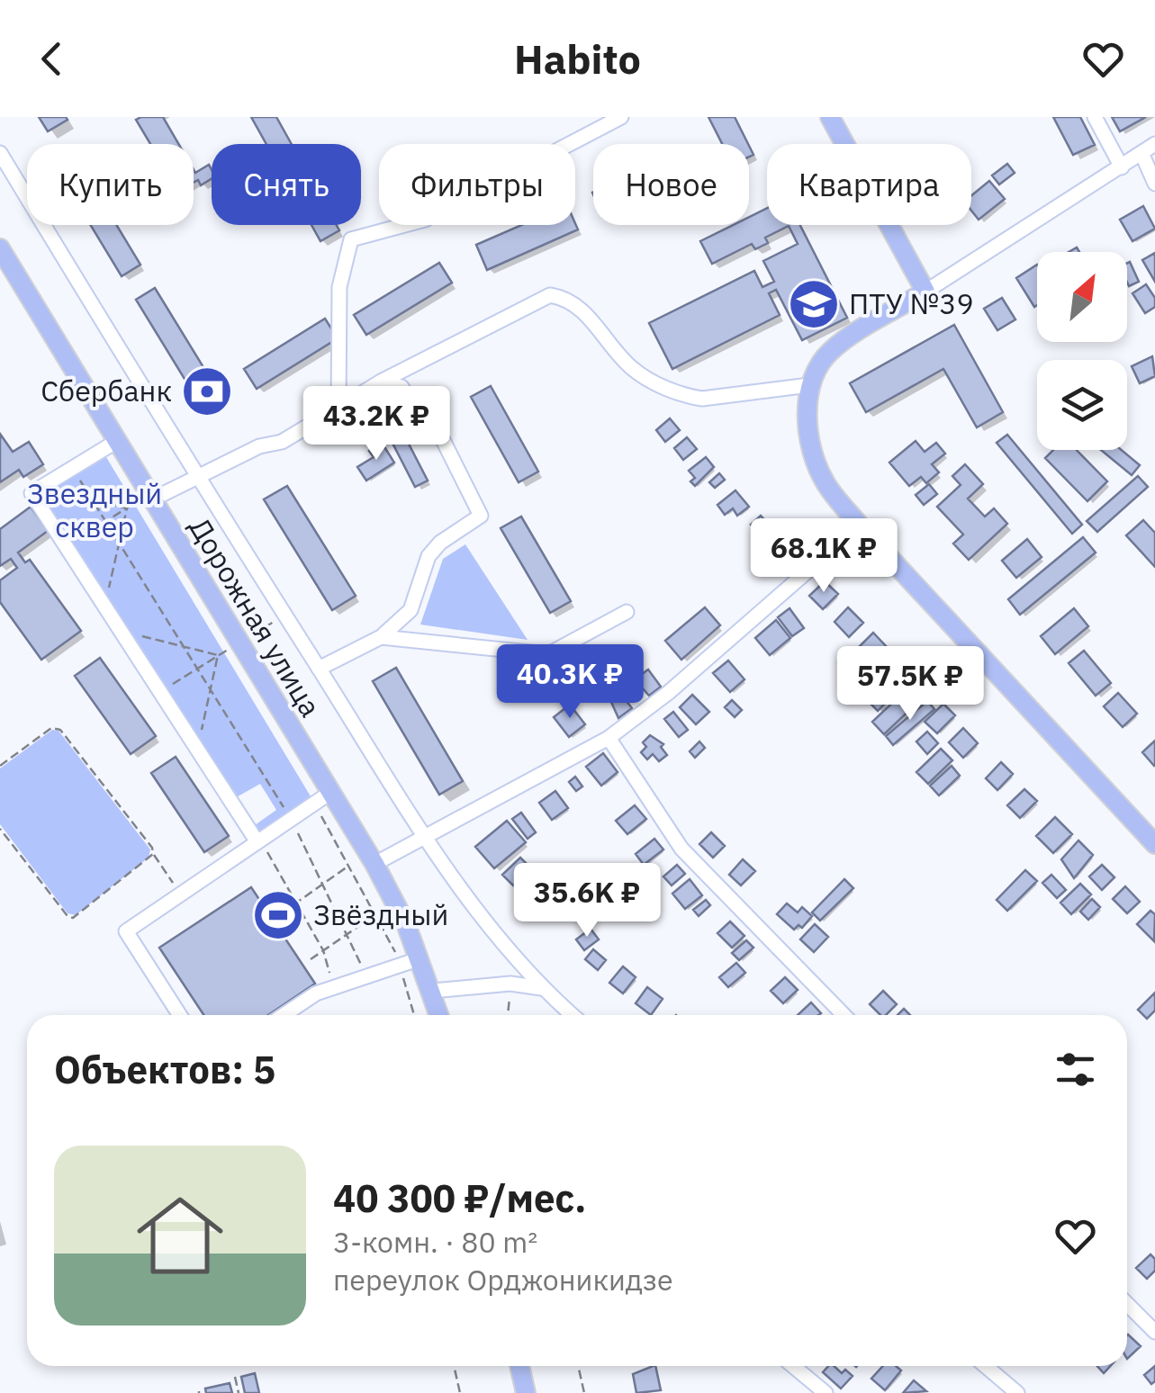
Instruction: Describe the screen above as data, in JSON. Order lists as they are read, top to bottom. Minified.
{"streets":{"main road":["Дорожная улица"]},"parks":["Звездный сквер"],"places":{"school or university":["ПТУ №39"],"bank":["Сбербанк"],"sports":["Звёздный"]},"north":"top right","page":{"header":"Habito","chip":["Купить","Снять","Фильтры","Новое","Квартира"],"price":["43.2K ₽","68.1K ₽","40.3K ₽","57.5K ₽","35.6K ₽"],"heading":"Объектов: 5","list":[{"name":"40 300 ₽/мес.","note":"3-комн. · 80 m² · переулок Орджоникидзе"}]}}
